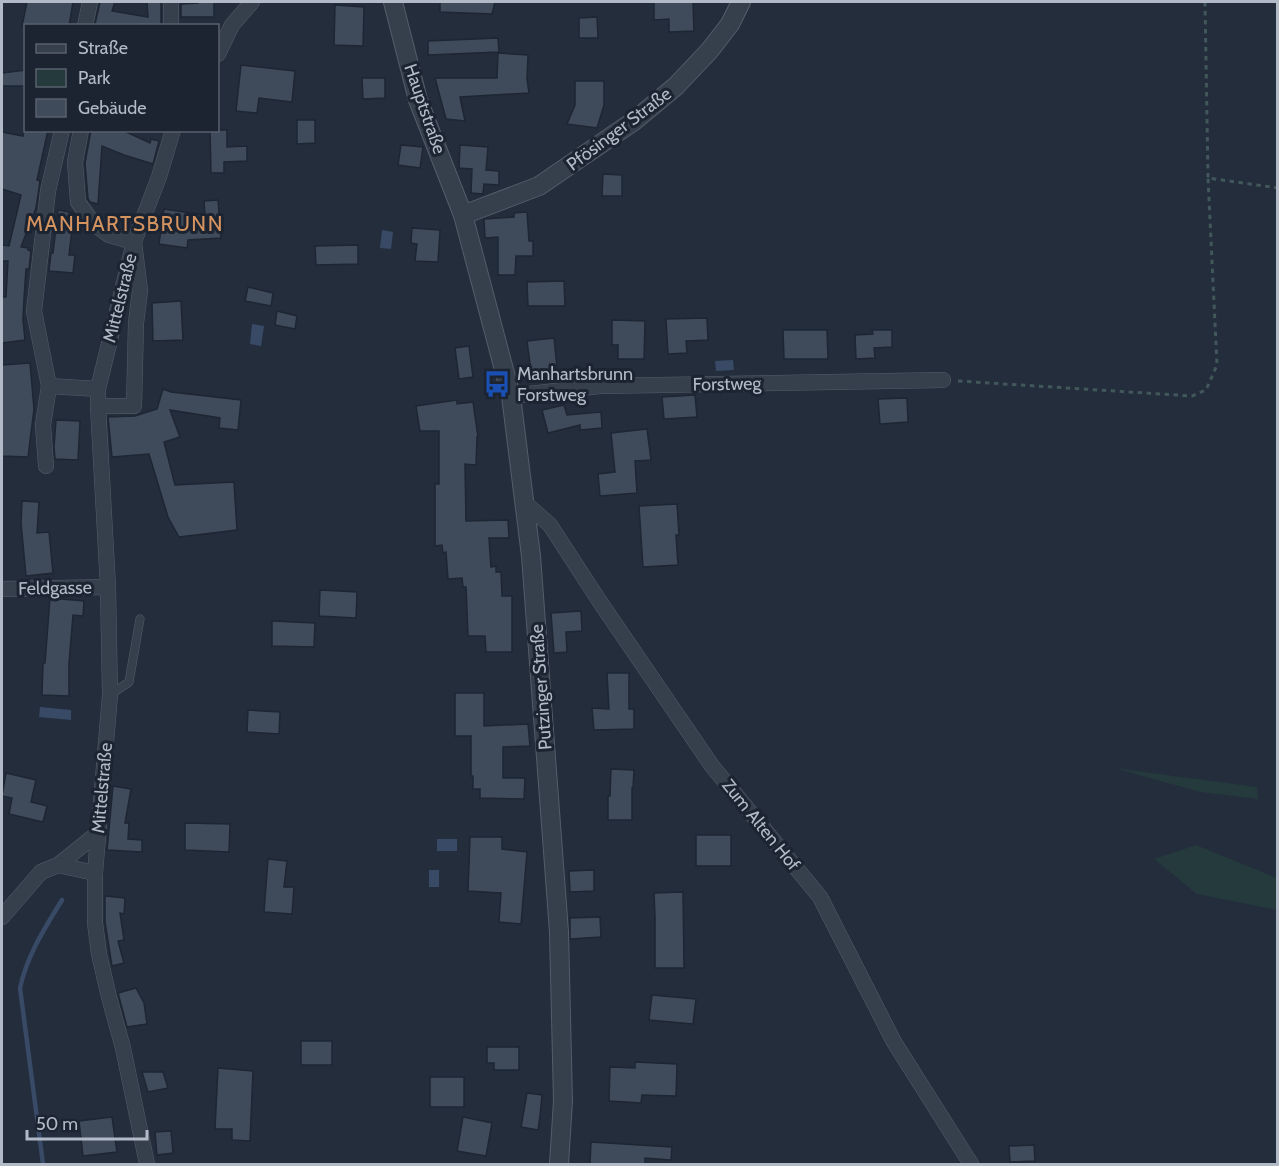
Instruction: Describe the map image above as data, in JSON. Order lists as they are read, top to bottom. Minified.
{"streets":{"street":["Hauptstraße","Pfösinger Straße","Mittelstraße","Forstweg","Feldgasse","Putzinger Straße","Zum Alten Hof"]},"crossings":[["Hauptstraße","Pfösinger Straße"],["Hauptstraße","Putzinger Straße"],["Pfösinger Straße","Putzinger Straße"],["Mittelstraße","Feldgasse"],["Forstweg","Putzinger Straße"],["Putzinger Straße","Zum Alten Hof"]],"districts":["MANHARTSBRUNN"],"places":{"bus stop":["Manhartsbrunn Forstweg"]},"legend":["Straße","Park","Gebäude"],"scale_bar":"50 m"}
